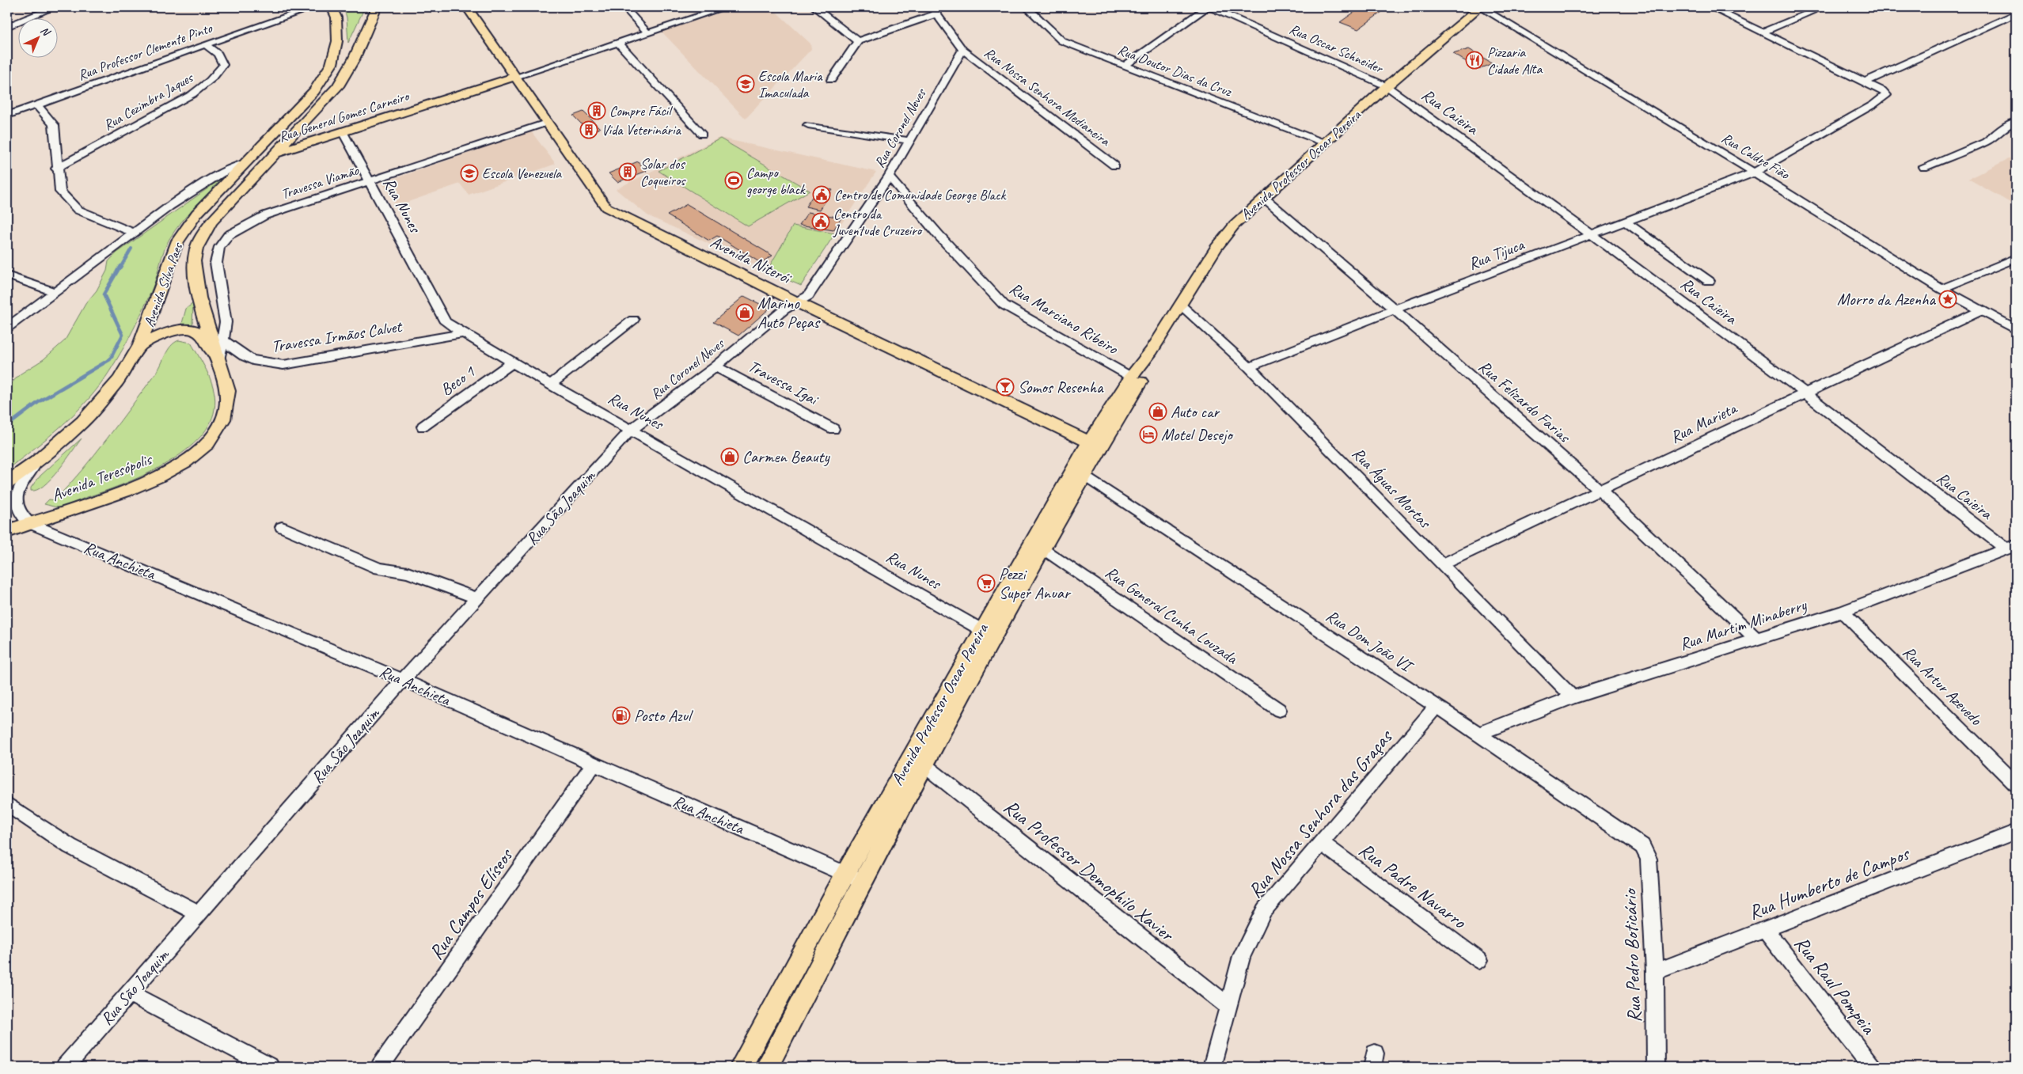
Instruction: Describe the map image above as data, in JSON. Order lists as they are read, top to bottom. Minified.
{"streets":{"main road":["Rua General Gomes Carneiro","Avenida Professor Oscar Pereira","Avenida Niterói","Avenida Silva Paes","Avenida Teresópolis"],"street":["Rua Oscar Schneider","Rua Professor Clemente Pinto","Rua Doutor Dias da Cruz","Rua Nossa Senhora Medianeira","Rua Cezimbra Jaques","Rua Caieira","Rua Coronel Neves","Rua Caldre Fião","Travessa Viamão","Rua Nunes","Rua Tijuca","Rua Marciano Ribeiro","Travessa Irmãos Calvet","Beco 1","Travessa Igai","Rua Felizardo Farias","Rua Marieta","Rua Águas Mortas","Rua São Joaquim","Rua Anchieta","Rua General Cunha Louzada","Rua Martim Minaberry","Rua Dom João VI","Rua Artur Azevedo","Rua Nossa Senhora das Graças","Rua Professor Demophilo Xavier","Rua Humberto de Campos","Rua Padre Navarro","Rua Campos Elíseos","Rua Pedro Boticário","Rua Raul Pompeia"]},"crossings":[["Rua Oscar Schneider","Rua Caieira"],["Rua Oscar Schneider","Avenida Professor Oscar Pereira"],["Rua Professor Clemente Pinto","Rua Cezimbra Jaques"],["Rua Doutor Dias da Cruz","Avenida Professor Oscar Pereira"],["Rua Nossa Senhora Medianeira","Rua Coronel Neves"],["Rua Caieira","Avenida Professor Oscar Pereira"],["Rua Caieira","Rua Tijuca"],["Rua Caieira","Rua Marieta"],["Rua Caieira","Rua Martim Minaberry"],["Rua General Gomes Carneiro","Rua Nunes"],["Rua General Gomes Carneiro","Avenida Niterói"],["Rua General Gomes Carneiro","Avenida Silva Paes"],["Rua Coronel Neves","Rua Nunes"],["Rua Coronel Neves","Avenida Niterói"],["Rua Coronel Neves","Rua Marciano Ribeiro"],["Rua Coronel Neves","Travessa Igai"],["Rua Coronel Neves","Rua São Joaquim"],["Rua Caldre Fião","Avenida Professor Oscar Pereira"],["Rua Caldre Fião","Rua Tijuca"],["Rua Caldre Fião","Rua Marieta"],["Avenida Professor Oscar Pereira","Rua Nunes"],["Avenida Professor Oscar Pereira","Avenida Niterói"],["Avenida Professor Oscar Pereira","Rua Marciano Ribeiro"],["Avenida Professor Oscar Pereira","Rua Felizardo Farias"],["Avenida Professor Oscar Pereira","Rua Águas Mortas"],["Avenida Professor Oscar Pereira","Rua Anchieta"],["Avenida Professor Oscar Pereira","Rua General Cunha Louzada"],["Avenida Professor Oscar Pereira","Rua Dom João VI"],["Avenida Professor Oscar Pereira","Rua Professor Demophilo Xavier"],["Travessa Viamão","Rua Nunes"],["Travessa Viamão","Avenida Niterói"],["Travessa Viamão","Avenida Silva Paes"],["Travessa Viamão","Travessa Irmãos Calvet"],["Travessa Viamão","Avenida Teresópolis"],["Rua Nunes","Travessa Irmãos Calvet"],["Rua Nunes","Beco 1"],["Rua Nunes","Rua São Joaquim"],["Rua Tijuca","Rua Felizardo Farias"],["Rua Tijuca","Rua Águas Mortas"],["Avenida Silva Paes","Avenida Teresópolis"],["Rua Felizardo Farias","Rua Marieta"],["Rua Felizardo Farias","Rua Martim Minaberry"],["Rua Marieta","Rua Águas Mortas"],["Avenida Teresópolis","Rua Anchieta"],["Rua Águas Mortas","Rua Martim Minaberry"],["Rua São Joaquim","Rua Anchieta"],["Rua Anchieta","Rua Campos Elíseos"],["Rua Martim Minaberry","Rua Dom João VI"],["Rua Martim Minaberry","Rua Artur Azevedo"],["Rua Dom João VI","Rua Nossa Senhora das Graças"],["Rua Dom João VI","Rua Pedro Boticário"],["Rua Nossa Senhora das Graças","Rua Professor Demophilo Xavier"],["Rua Nossa Senhora das Graças","Rua Padre Navarro"],["Rua Humberto de Campos","Rua Pedro Boticário"],["Rua Humberto de Campos","Rua Raul Pompeia"]],"places":{"restaurant":["Pizzaria Cidade Alta"],"school or university":["Escola Maria Imaculada","Escola Venezuela"],"building":["Compre Fácil","Vida Veterinária","Solar dos Coqueiros"],"sports":["Campo george black"],"public building":["Centro de Comunidade George Black","Centro da Juventude Cruzeiro"],"place":["Morro da Azenha"],"shop":["Marino Auto Peças","Auto car","Carmen Beauty"],"bar":["Somos Resenha"],"hotel":["Motel Desejo"],"supermarket":["Pezzi Super Anuar"],"fuel station":["Posto Azul"]},"north":"top right"}
